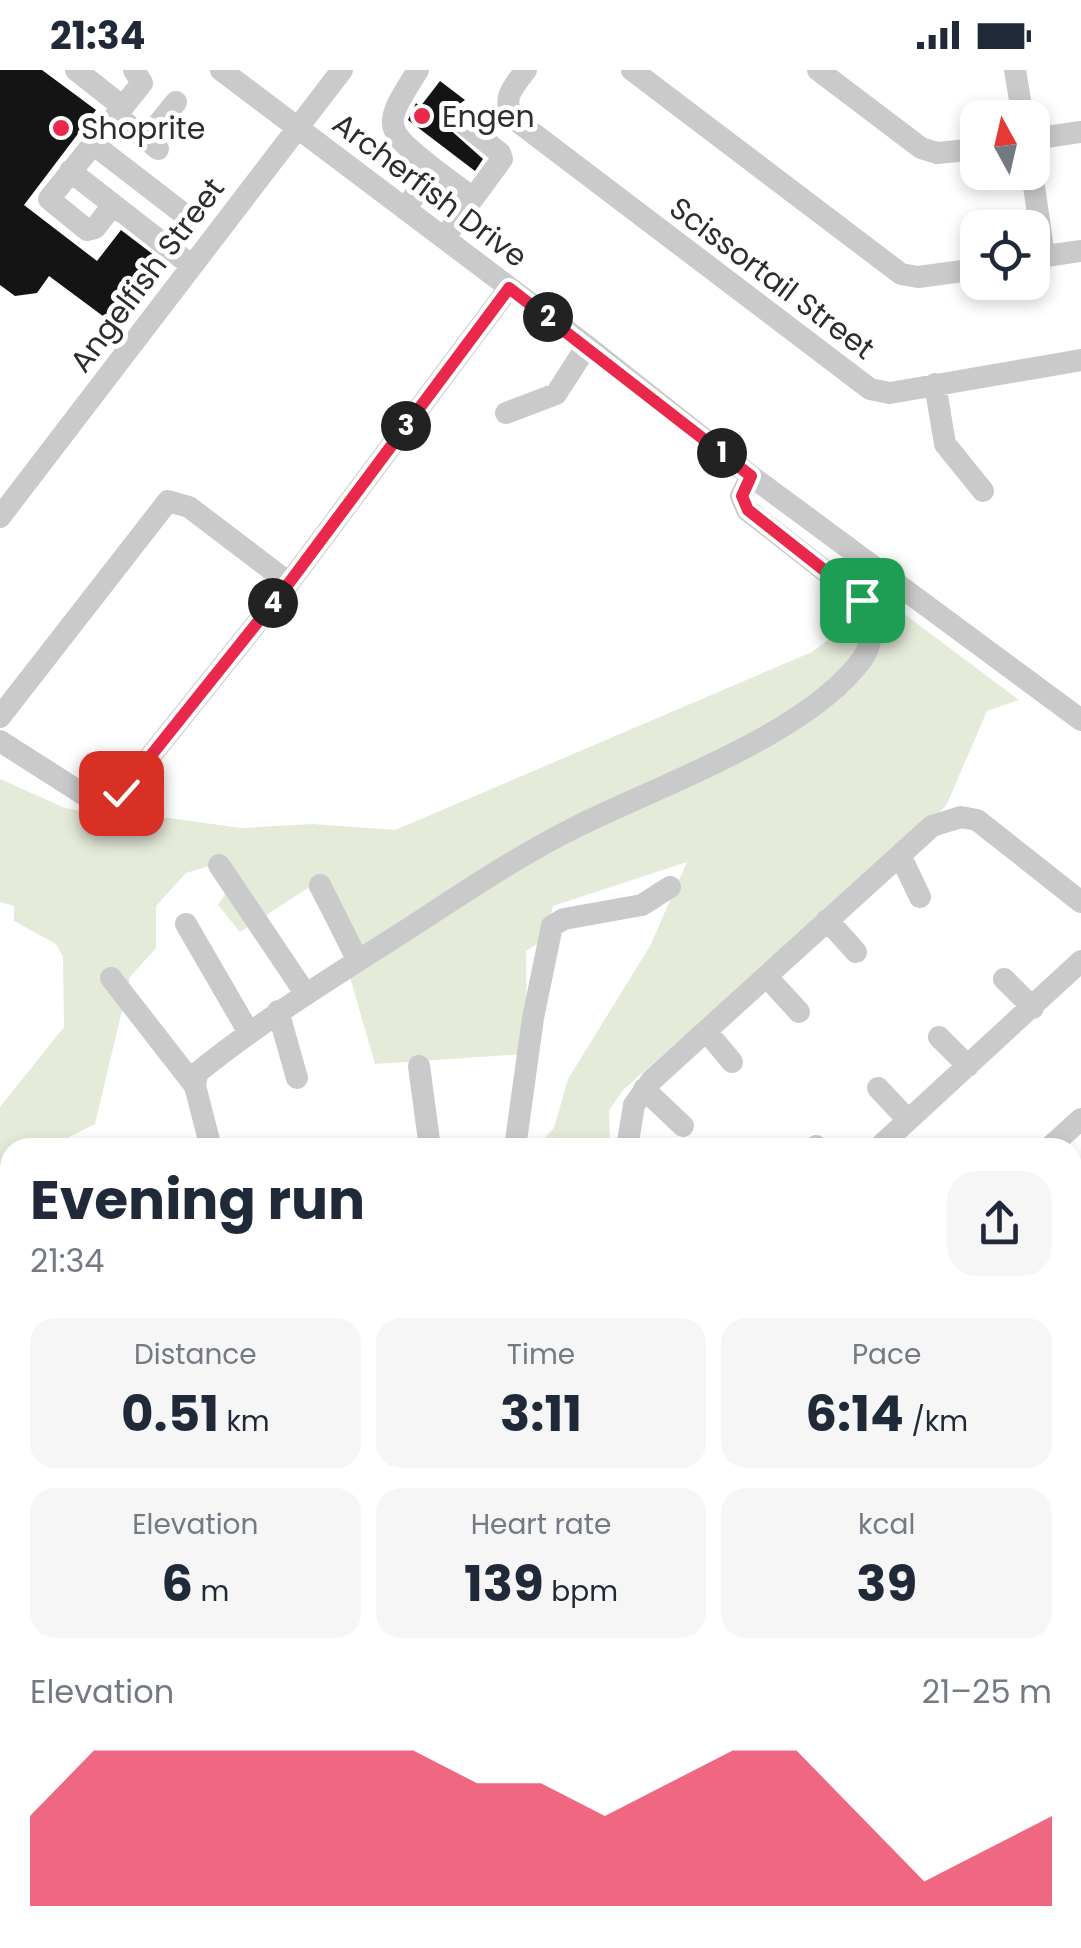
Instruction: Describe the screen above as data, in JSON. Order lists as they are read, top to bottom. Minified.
{"streets":{"street":["Archerfish Drive","Angelfish Street","Scissortail Street"]},"crossings":[["Archerfish Drive","Angelfish Street"]],"places":["Engen","Shoprite"],"north":"top","page":{"status":"21:34","pins":["2","3","1","4"],"heading":["Evening run","21:34"],"stats":[["Distance","0.51 km"],["Time","3:11"],["Pace","6:14 /km"],["Elevation","6 m"],["Heart rate","139 bpm"],["kcal","39"]],"chart":["Elevation","21–25 m"]}}
